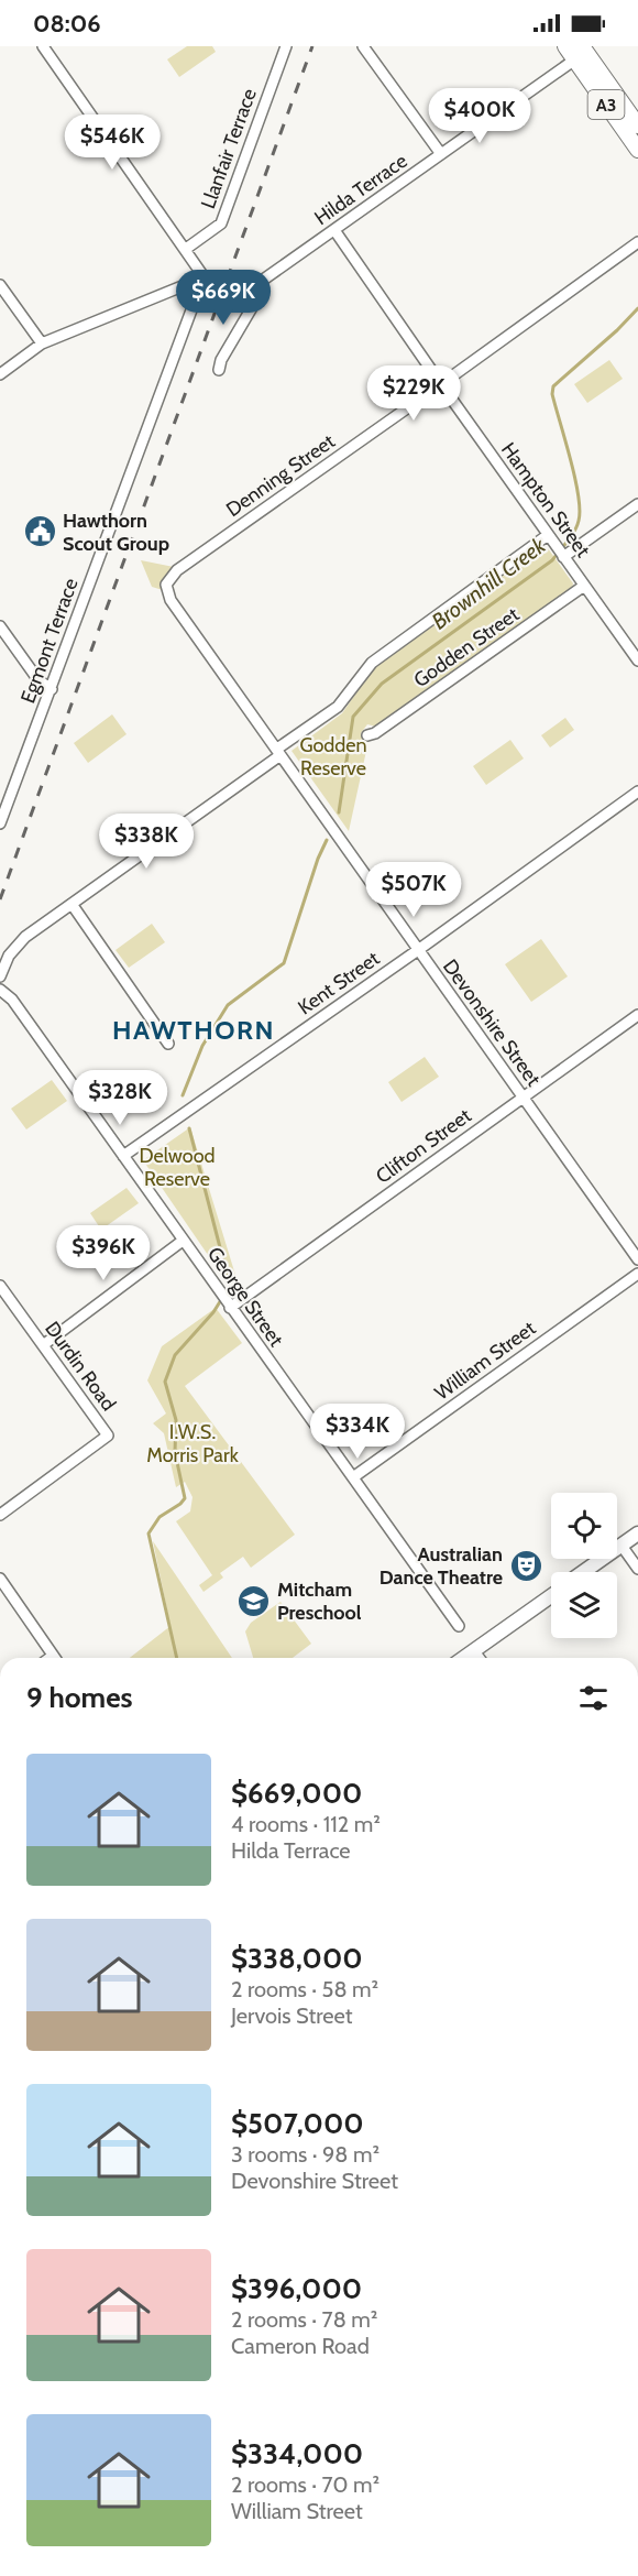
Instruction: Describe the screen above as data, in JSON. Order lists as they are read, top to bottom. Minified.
{"streets":{"highway":["A3"],"street":["Llanfair Terrace","Hilda Terrace","Denning Street","Hampton Street","Egmont Terrace","Godden Street","Kent Street","Devonshire Street","Clifton Street","George Street","William Street","Durdin Road"]},"crossings":[["A3","Hilda Terrace"],["Hilda Terrace","Hampton Street"],["Denning Street","Hampton Street"],["Denning Street","Devonshire Street"],["Hampton Street","Godden Street"],["Kent Street","Devonshire Street"],["Kent Street","George Street"],["Devonshire Street","Clifton Street"],["Clifton Street","George Street"],["George Street","William Street"]],"districts":["HAWTHORN"],"water":["Brownhill Creek"],"parks":["Godden Reserve","Delwood Reserve","I.W.S. Morris Park"],"places":{"public building":["Hawthorn Scout Group"],"theatre":["Australian Dance Theatre"],"school or university":["Mitcham Preschool"]},"page":{"status":"08:06","price":["$400K","$546K","$669K","$229K","$338K","$507K","$328K","$396K","$334K"],"heading":"9 homes","list":[{"name":"$669,000","note":"4 rooms · 112 m² · Hilda Terrace"},{"name":"$338,000","note":"2 rooms · 58 m² · Jervois Street"},{"name":"$507,000","note":"3 rooms · 98 m² · Devonshire Street"},{"name":"$396,000","note":"2 rooms · 78 m² · Cameron Road"},{"name":"$334,000","note":"2 rooms · 70 m² · William Street"}]}}
